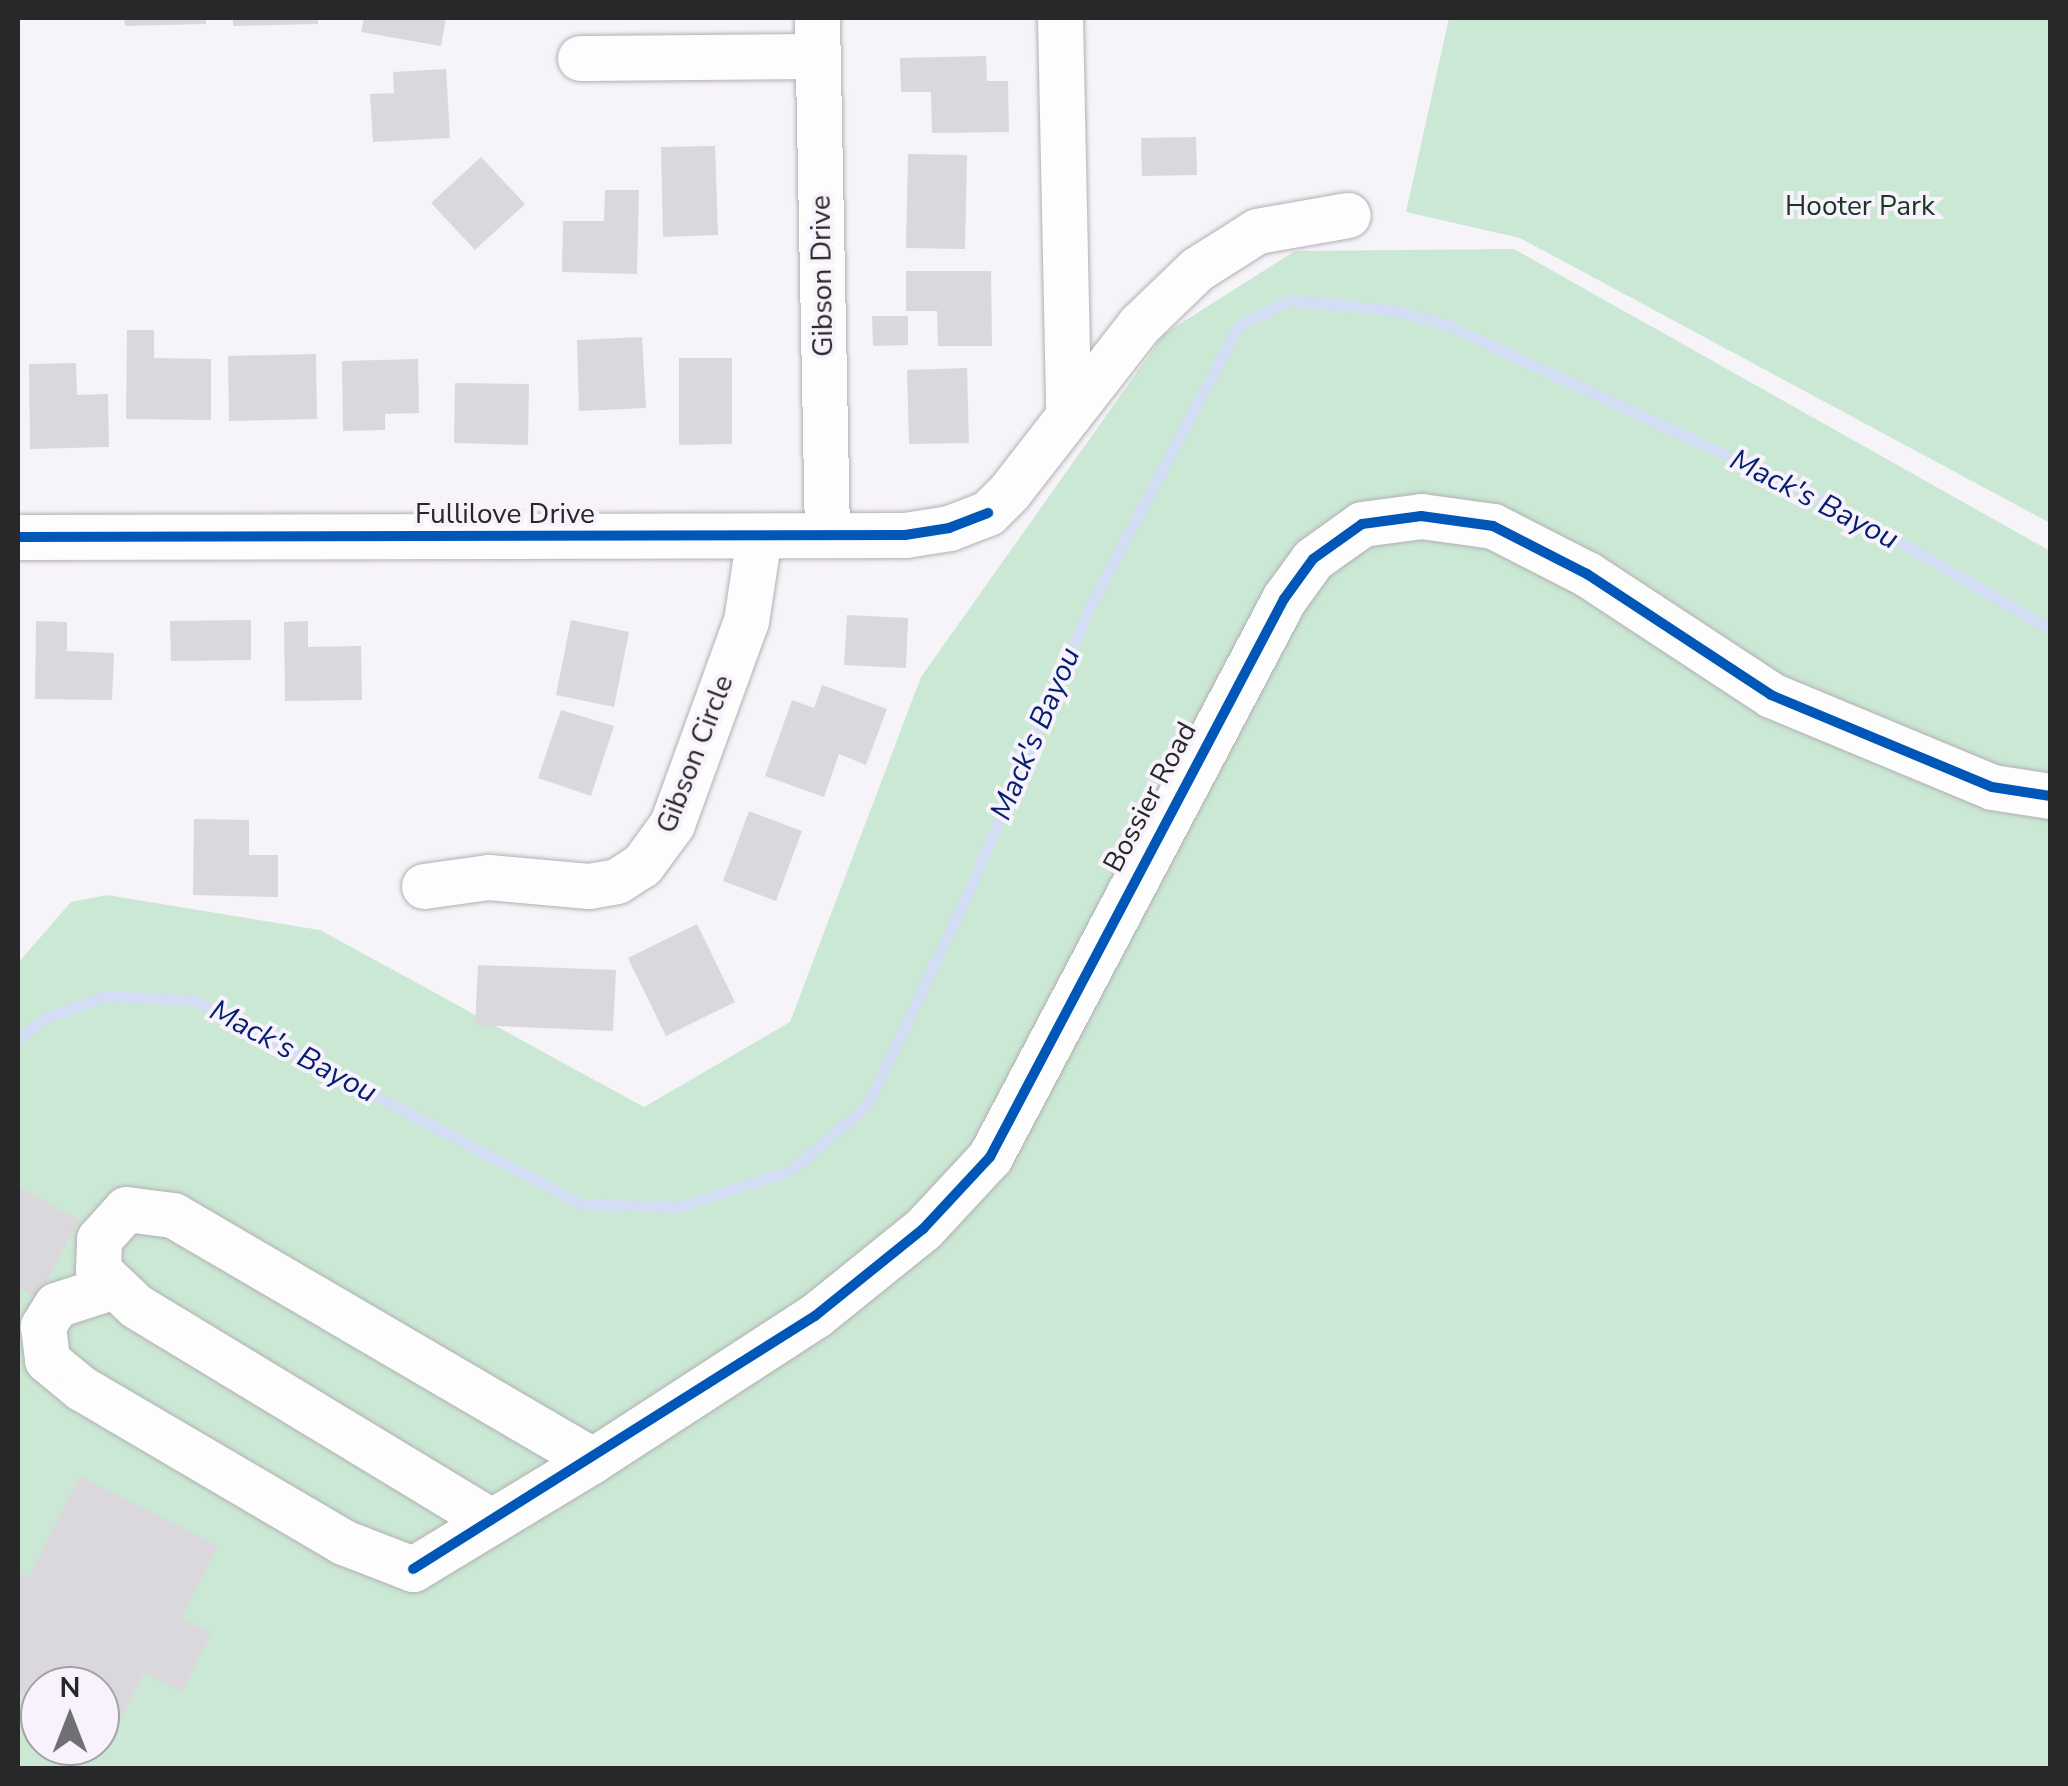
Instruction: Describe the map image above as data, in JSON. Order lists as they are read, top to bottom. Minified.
{"streets":{"street":["Gibson Drive","Fullilove Drive","Gibson Circle","Bossier Road"]},"crossings":[["Gibson Drive","Fullilove Drive"],["Fullilove Drive","Gibson Circle"]],"water":["Mack's Bayou"],"parks":["Hooter Park"],"north":"top"}
